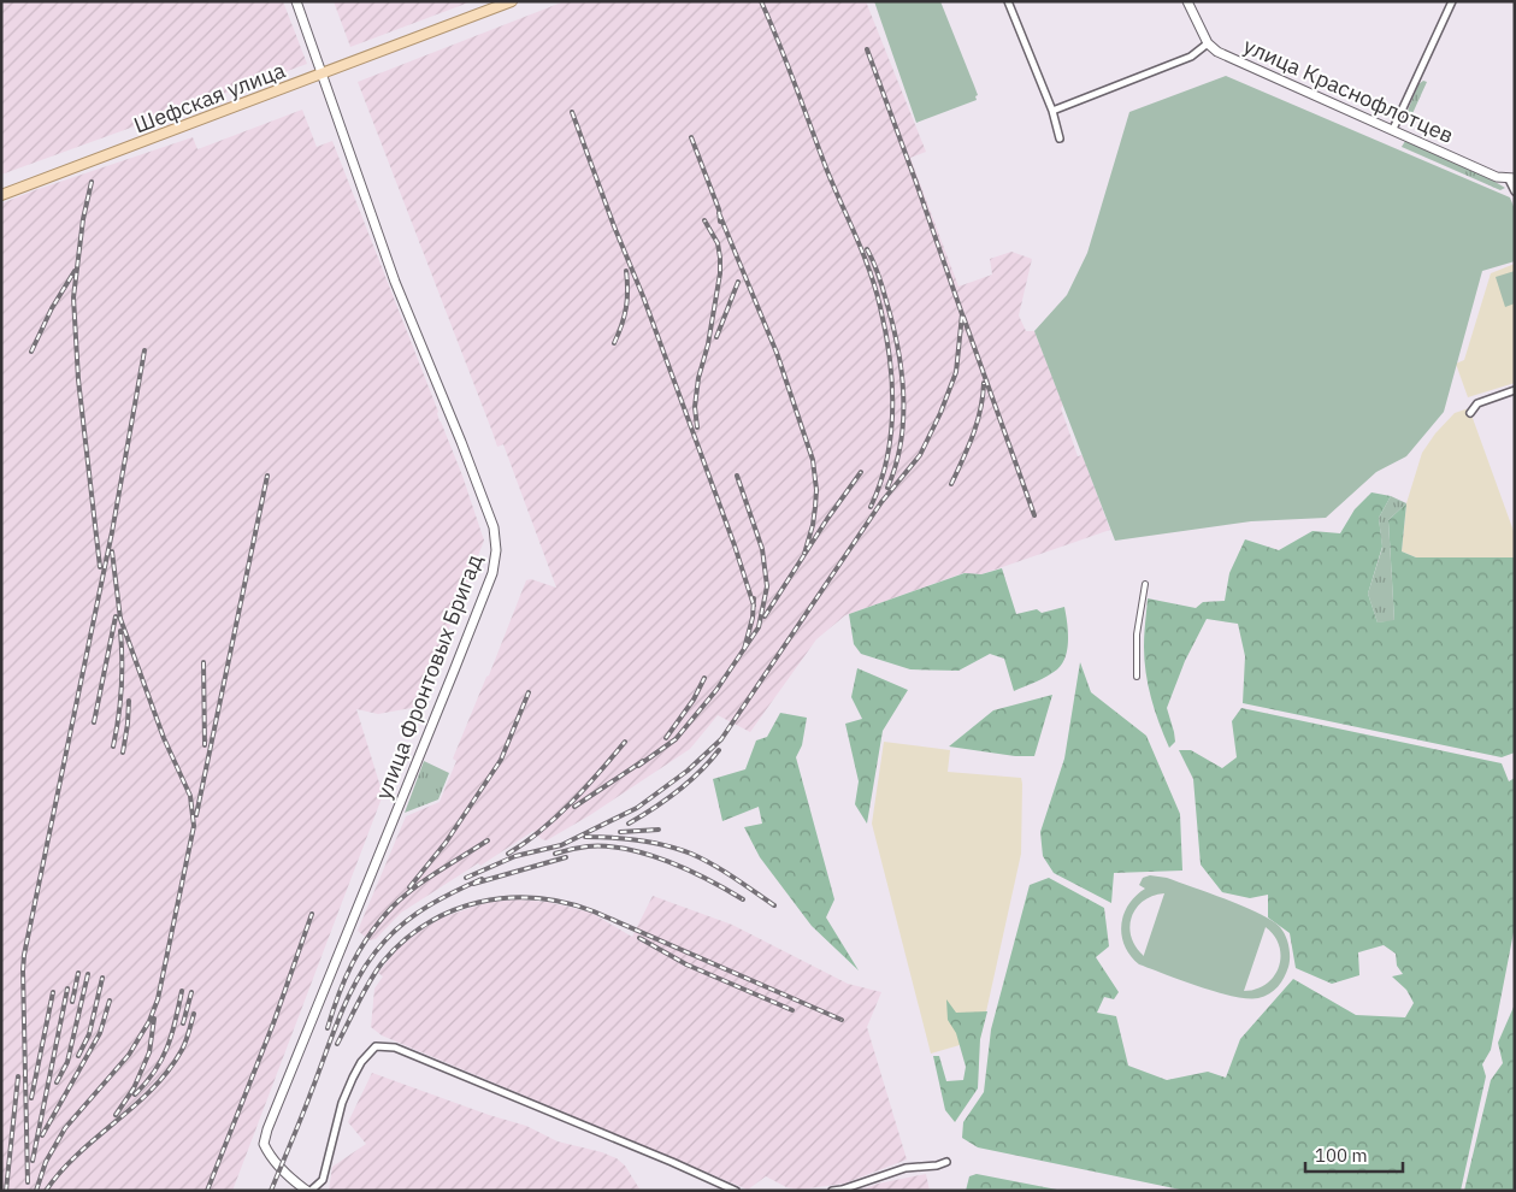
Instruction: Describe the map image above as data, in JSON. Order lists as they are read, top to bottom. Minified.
{"streets":{"main road":["улица Краснофлотцев","Шефская улица","улица Фронтовых Бригад"]},"crossings":[["Шефская улица","улица Фронтовых Бригад"]],"scale_bar":"100 m"}
